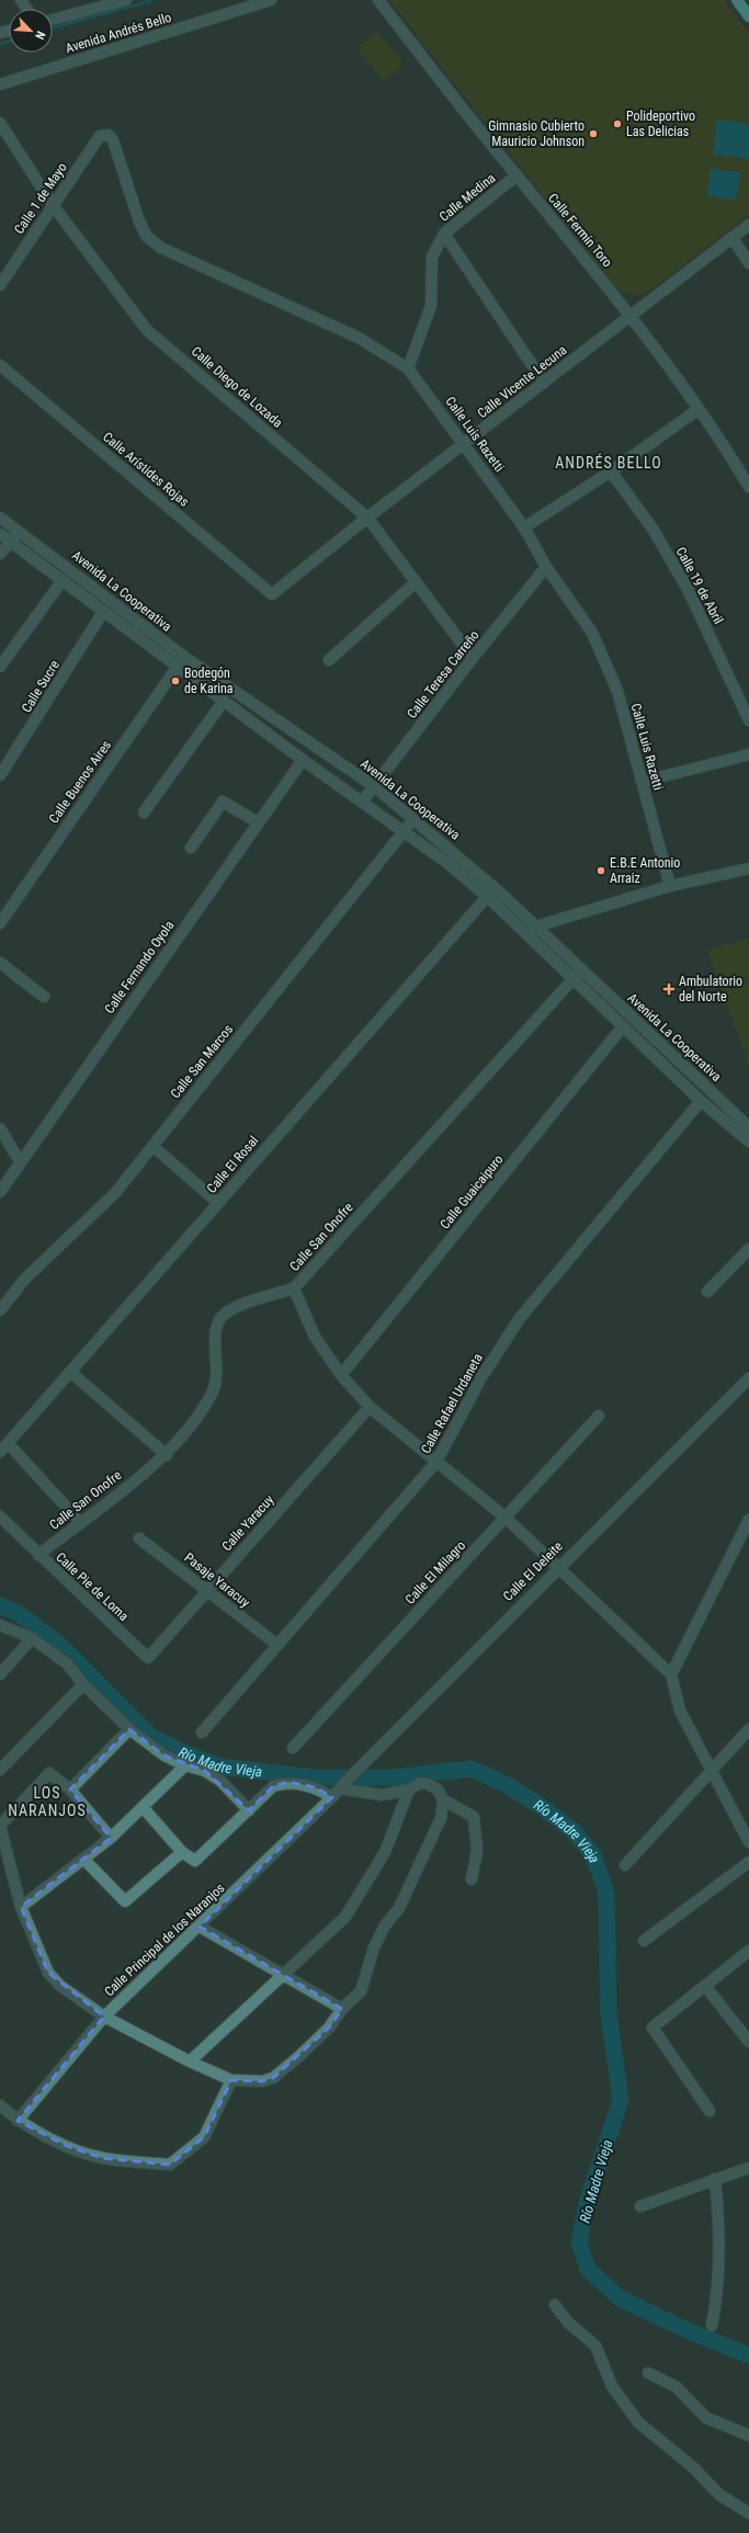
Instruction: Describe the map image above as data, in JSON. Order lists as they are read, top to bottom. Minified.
{"streets":{"street":["Avenida Andrés Bello","Calle Medina","Calle 1 de Mayo","Calle Fermín Toro","Calle Vicente Lecuna","Calle Diego de Lozada","Calle Luis Razetti","Calle Arístides Rojas","Calle 19 de Abril","Avenida La Cooperativa","Calle Teresa Carreño","Calle Sucre","Calle Buenos Aires","Calle Fernando Oyola","Calle San Marcos","Calle El Rosal","Calle Guaicaipuro","Calle San Onofre","Calle Rafael Urdaneta","Calle Yaracuy","Calle El Deleite","Calle El Milagro","Pasaje Yaracuy","Calle Pie de Loma","Calle Principal de los Naranjos"]},"crossings":[["Calle Medina","Calle Fermín Toro"],["Calle Medina","Calle Luis Razetti"],["Calle 1 de Mayo","Calle Diego de Lozada"],["Calle 1 de Mayo","Calle Luis Razetti"],["Calle Fermín Toro","Calle Vicente Lecuna"],["Calle Vicente Lecuna","Calle Diego de Lozada"],["Calle Vicente Lecuna","Calle Luis Razetti"],["Calle Vicente Lecuna","Calle Arístides Rojas"],["Calle Diego de Lozada","Calle Teresa Carreño"],["Calle Luis Razetti","Calle Teresa Carreño"],["Avenida La Cooperativa","Calle Teresa Carreño"],["Avenida La Cooperativa","Calle Sucre"],["Avenida La Cooperativa","Calle Buenos Aires"],["Avenida La Cooperativa","Calle Fernando Oyola"],["Avenida La Cooperativa","Calle San Marcos"],["Avenida La Cooperativa","Calle El Rosal"],["Avenida La Cooperativa","Calle Guaicaipuro"],["Avenida La Cooperativa","Calle San Onofre"],["Avenida La Cooperativa","Calle Rafael Urdaneta"],["Calle San Onofre","Calle Pie de Loma"],["Calle Rafael Urdaneta","Pasaje Yaracuy"],["Calle Yaracuy","Pasaje Yaracuy"],["Calle Yaracuy","Calle Pie de Loma"],["Calle El Deleite","Calle Principal de los Naranjos"]],"districts":["ANDRÉS BELLO","LOS NARANJOS"],"water":["Río Madre Vieja"],"places":{"other":["Polideportivo Las Delicias","Gimnasio Cubierto Mauricio Johnson","Bodegón de Karina","E.B.E Antonio Arraiz"],"health":["Ambulatorio del Norte"]},"north":"bottom right"}
